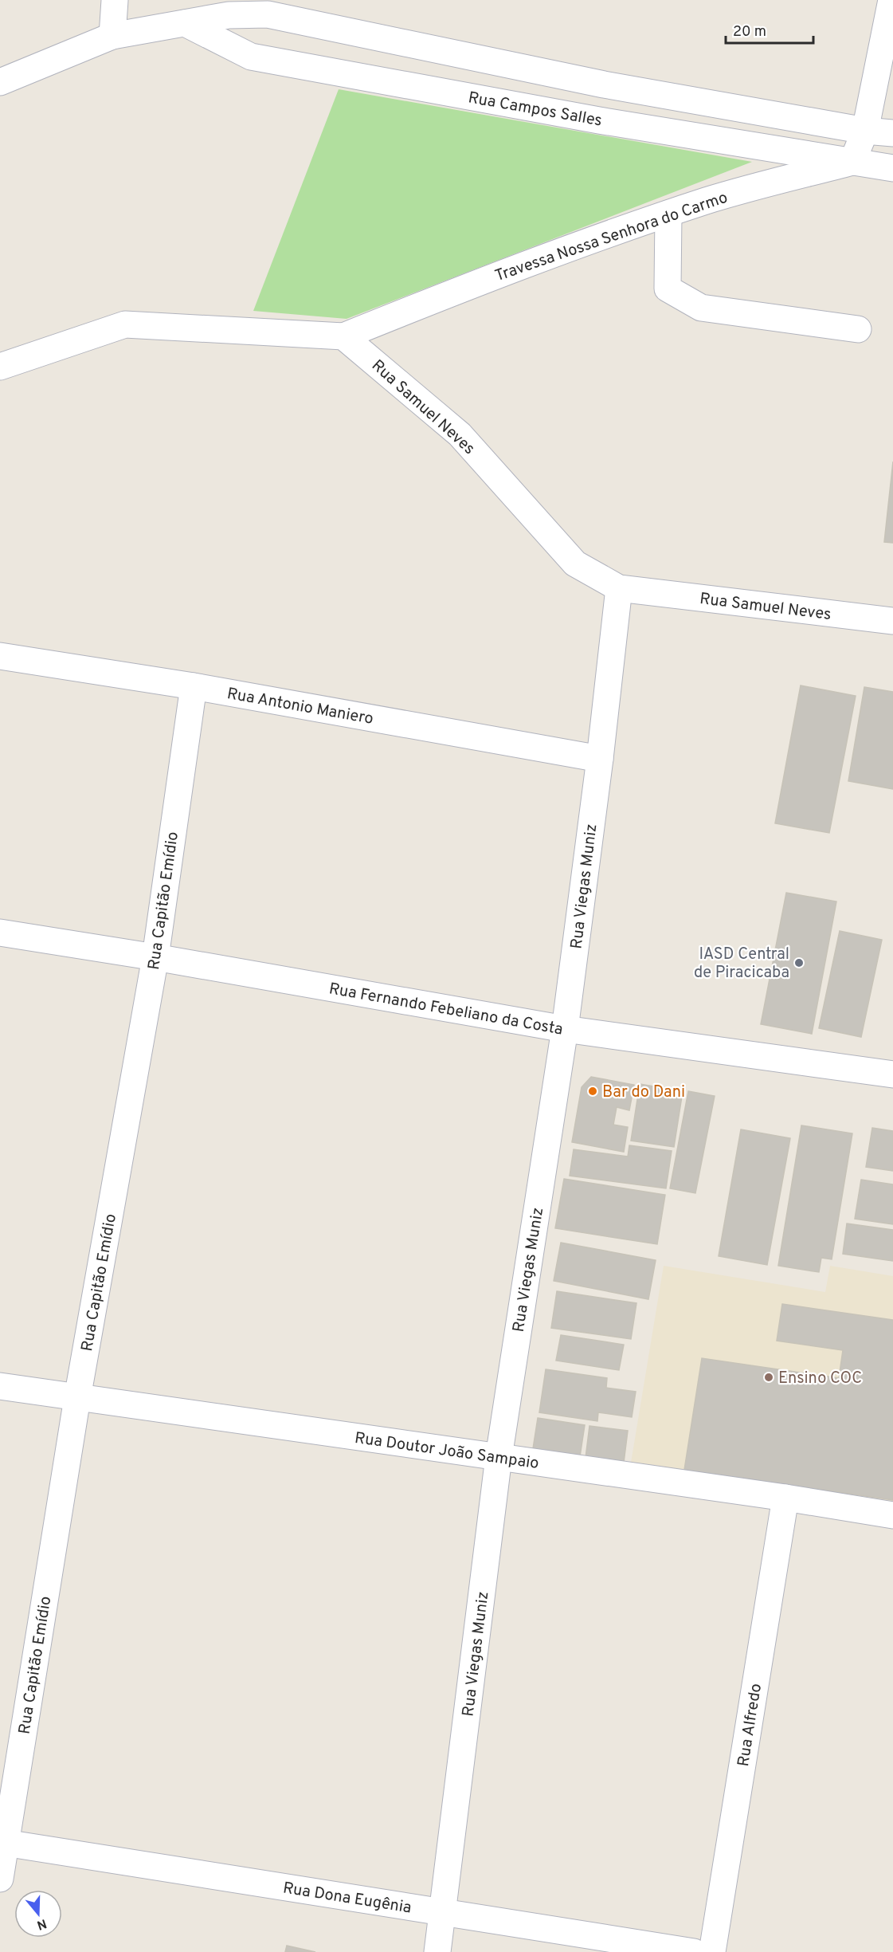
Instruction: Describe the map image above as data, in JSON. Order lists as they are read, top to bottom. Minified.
{"streets":{"street":["Rua Campos Salles","Travessa Nossa Senhora do Carmo","Rua Samuel Neves","Rua Antonio Maniero","Rua Viegas Muniz","Rua Capitão Emídio","Rua Fernando Febeliano da Costa","Rua Doutor João Sampaio","Rua Alfredo","Rua Dona Eugênia"]},"crossings":[["Rua Campos Salles","Travessa Nossa Senhora do Carmo"],["Travessa Nossa Senhora do Carmo","Rua Samuel Neves"],["Rua Samuel Neves","Rua Viegas Muniz"],["Rua Antonio Maniero","Rua Viegas Muniz"],["Rua Antonio Maniero","Rua Capitão Emídio"],["Rua Viegas Muniz","Rua Fernando Febeliano da Costa"],["Rua Viegas Muniz","Rua Doutor João Sampaio"],["Rua Viegas Muniz","Rua Dona Eugênia"],["Rua Capitão Emídio","Rua Fernando Febeliano da Costa"],["Rua Capitão Emídio","Rua Doutor João Sampaio"],["Rua Capitão Emídio","Rua Dona Eugênia"],["Rua Doutor João Sampaio","Rua Alfredo"]],"places":["IASD Central de Piracicaba","Bar do Dani","Ensino COC"],"scale_bar":"20 m","north":"bottom"}
